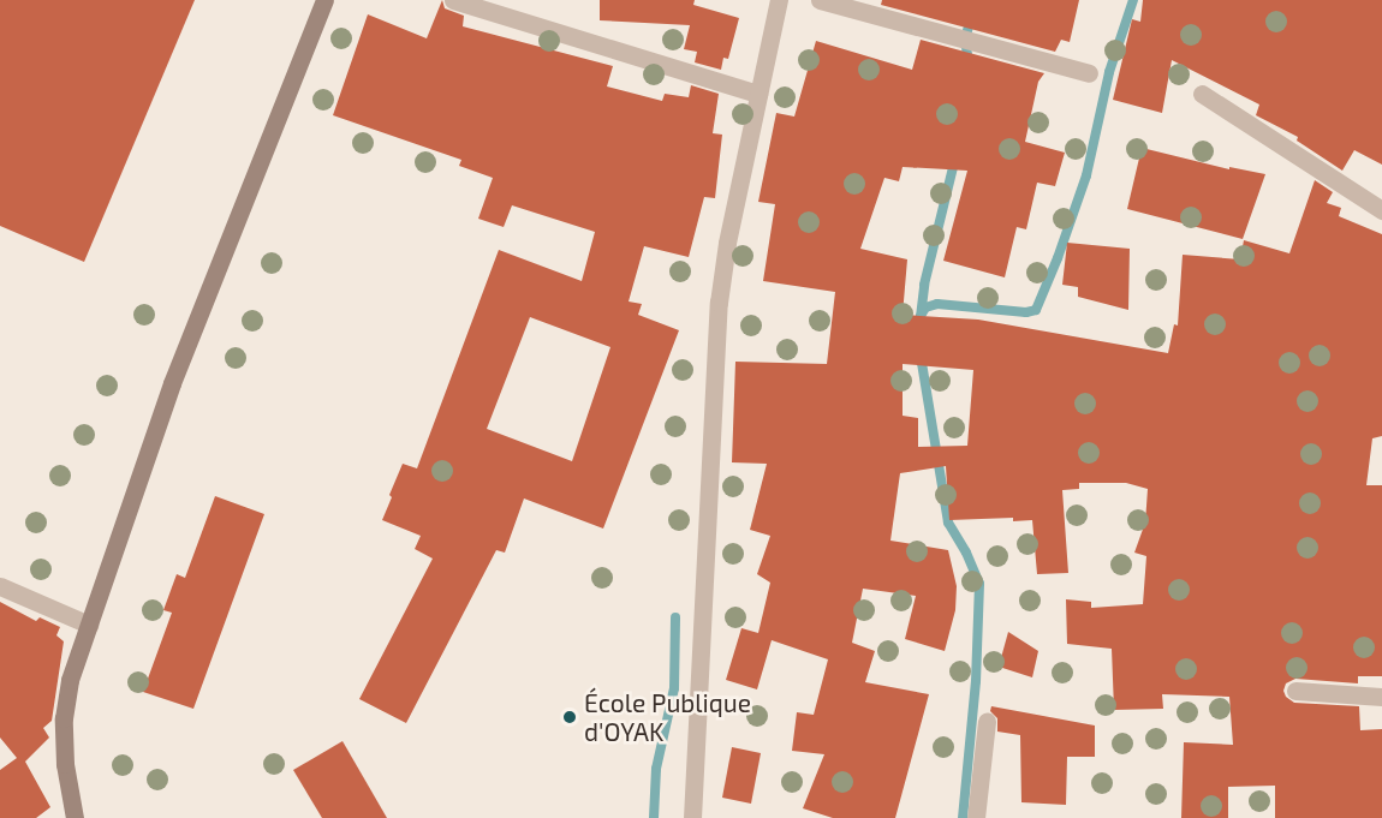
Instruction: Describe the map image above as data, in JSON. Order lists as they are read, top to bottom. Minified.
{"places":["École Publique d'OYAK"]}
